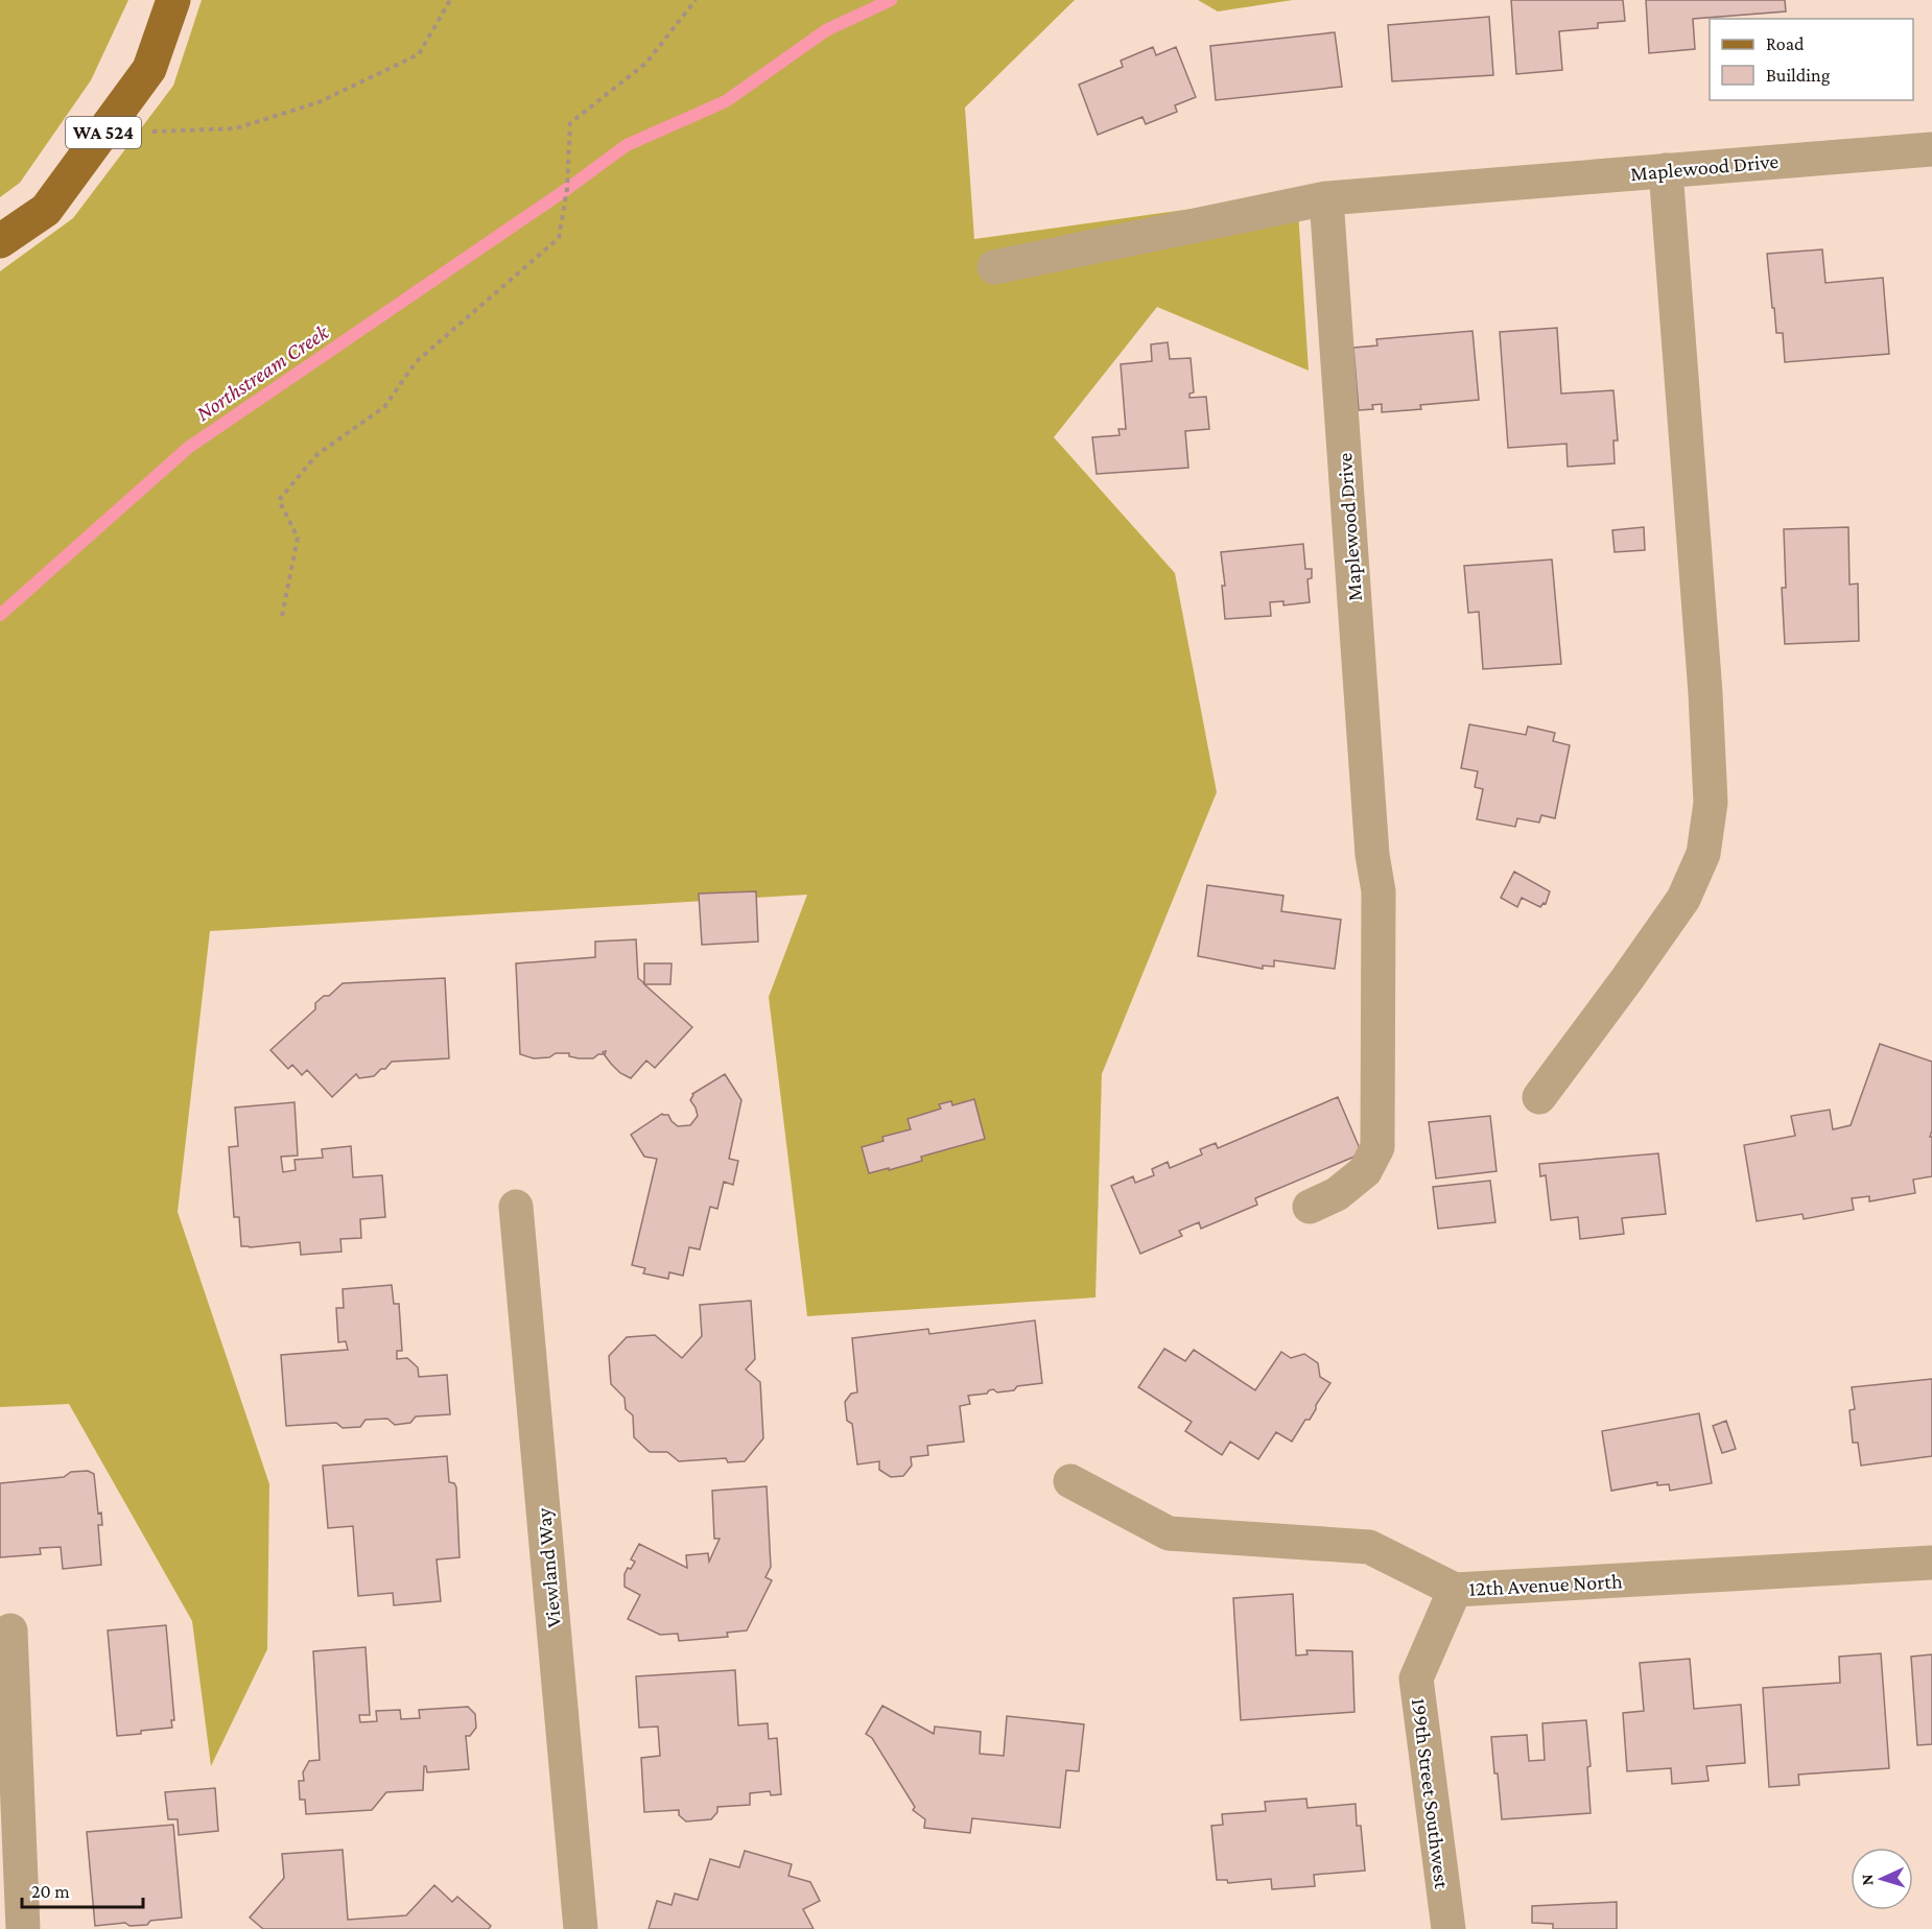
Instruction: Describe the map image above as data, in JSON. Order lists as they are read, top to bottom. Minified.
{"streets":{"main road":["WA 524"],"street":["Maplewood Drive","Viewland Way","12th Avenue North","199th Street Southwest"]},"crossings":[["12th Avenue North","199th Street Southwest"]],"water":["Northstream Creek"],"legend":["Road","Building"],"scale_bar":"20 m","north":"left"}
